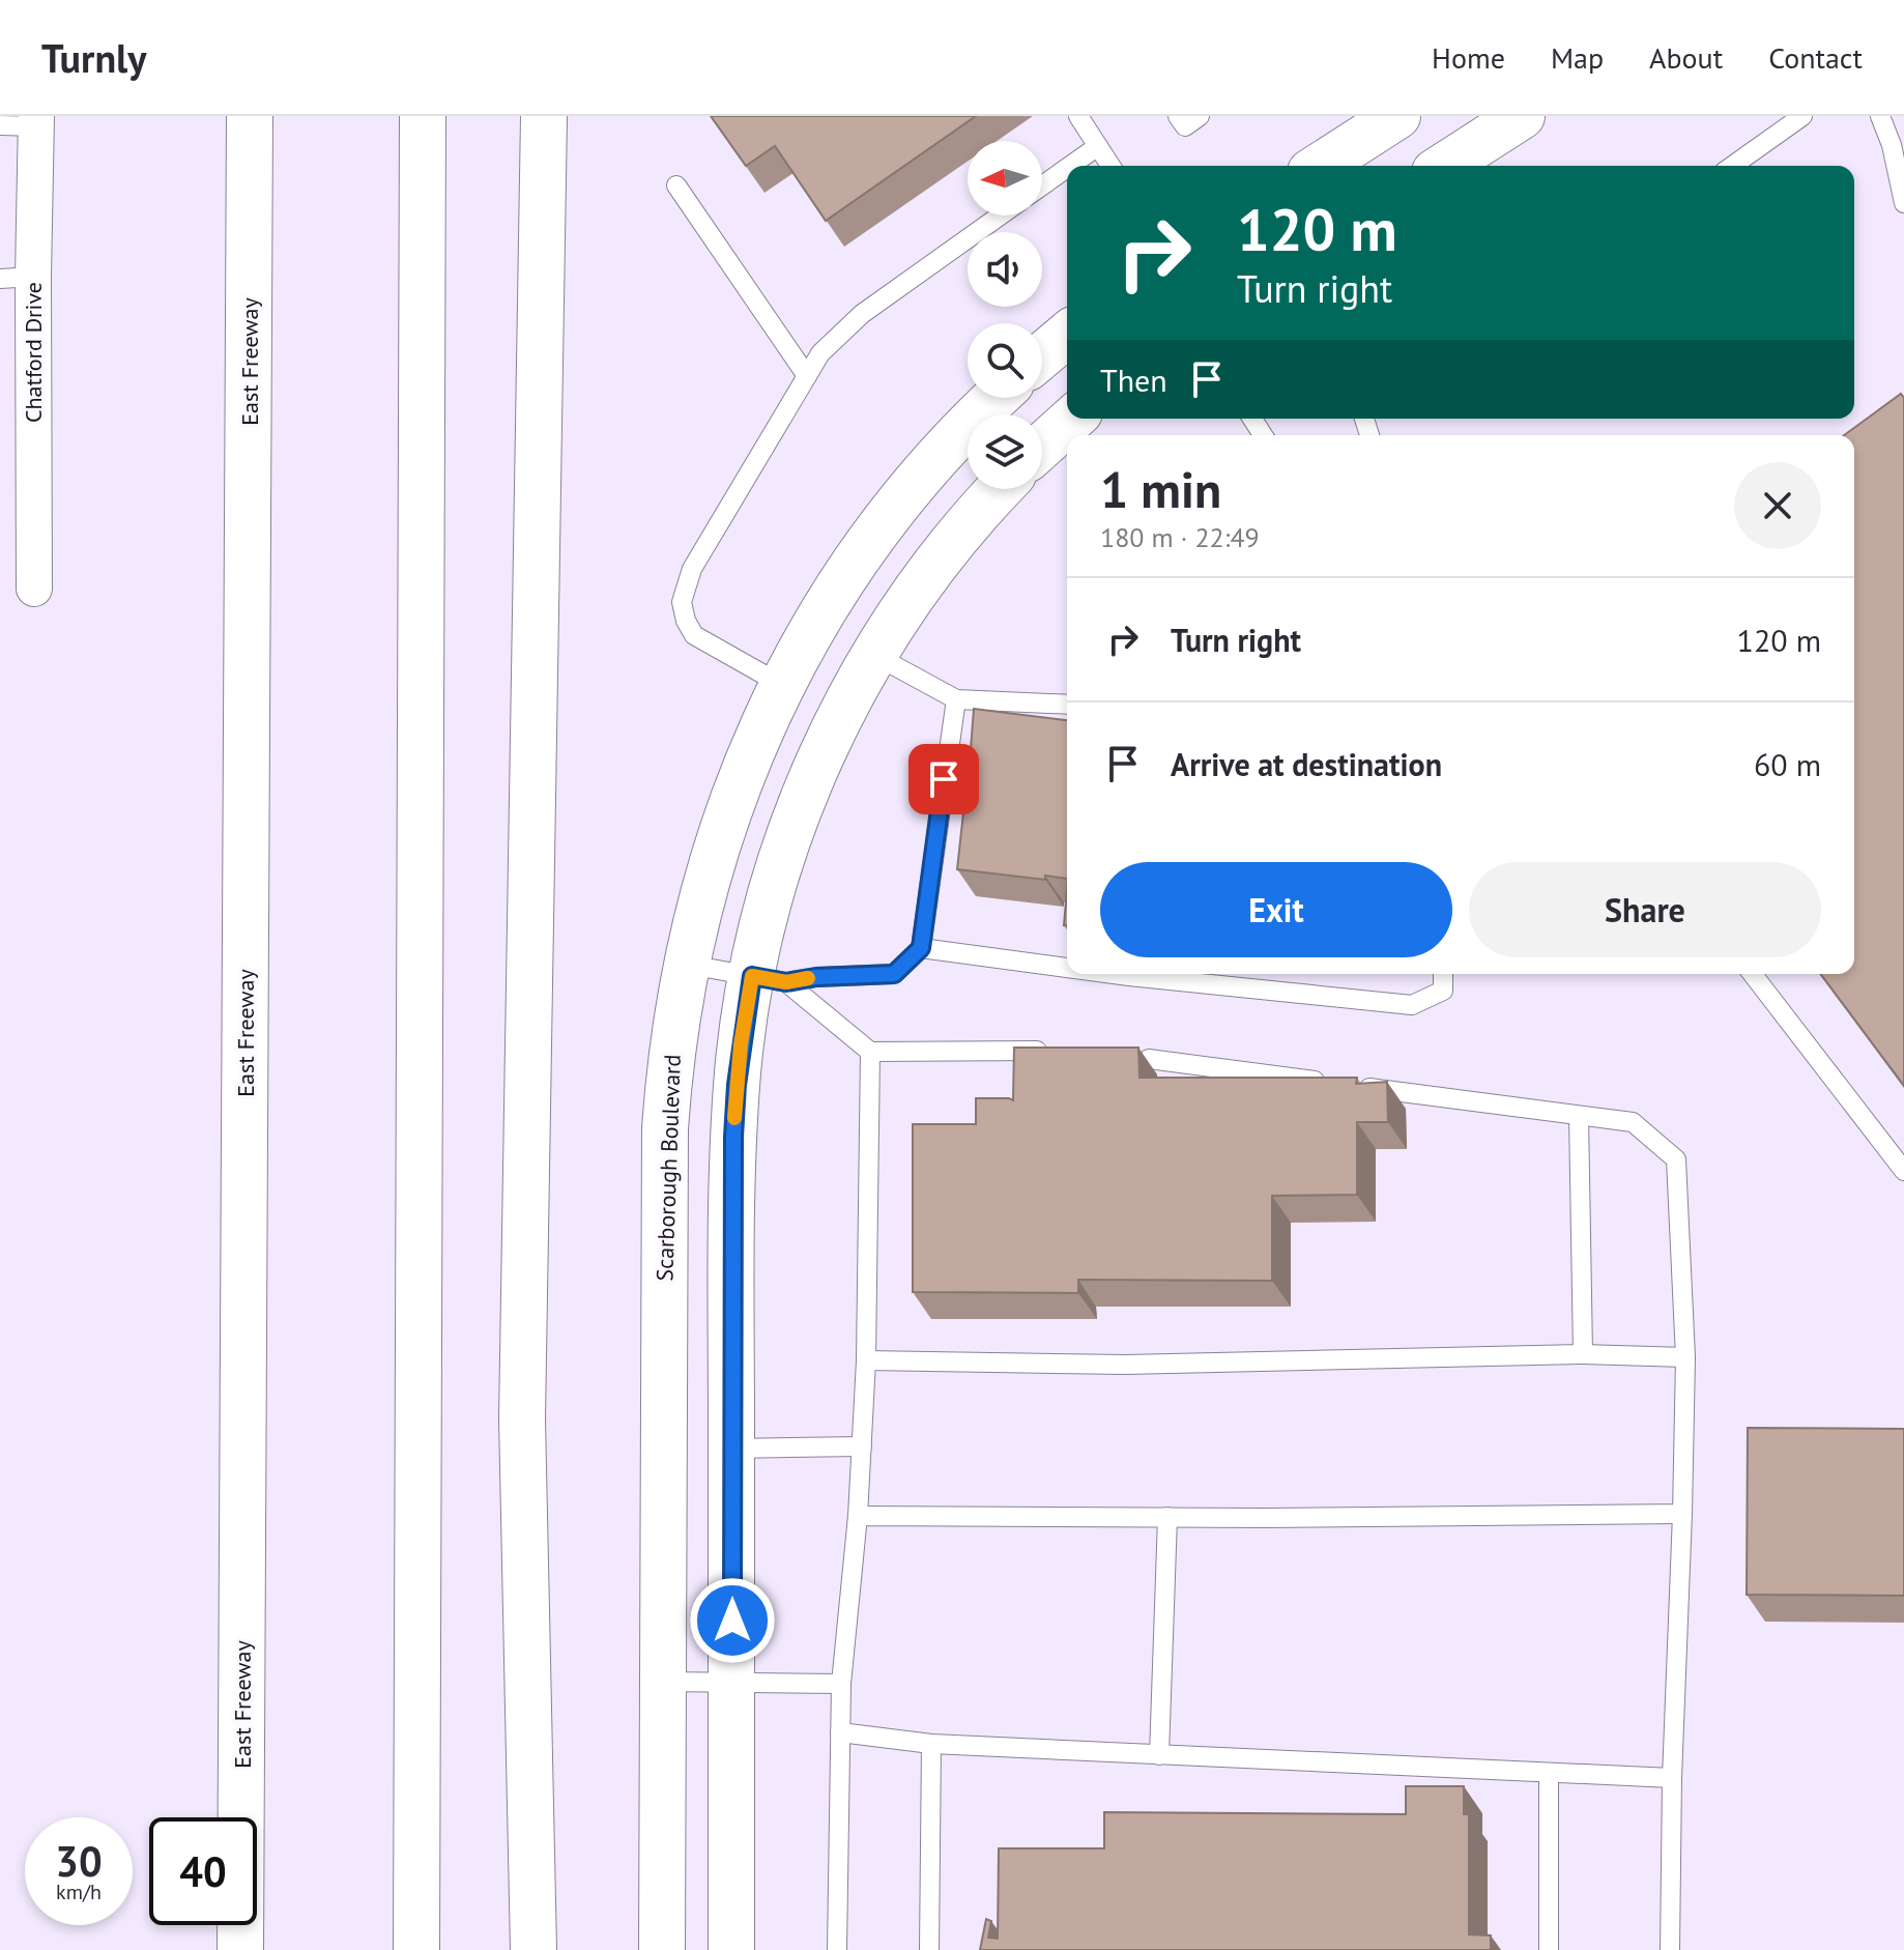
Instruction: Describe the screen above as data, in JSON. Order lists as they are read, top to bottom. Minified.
{"streets":{"main road":["East Freeway","Scarborough Boulevard"],"street":["Chatford Drive"]},"north":"left","page":{"header":"Turnly","nav":["Home","Map","About","Contact"],"turn":["120 m","Turn right"],"then":"Then","heading":["1 min","180 m · 22:49"],"list":[{"name":"Turn right","value":"120 m"},{"name":"Arrive at destination","value":"60 m"}],"buttons":["Exit","Share"],"speed":"30 km/h","limit":"40"}}
